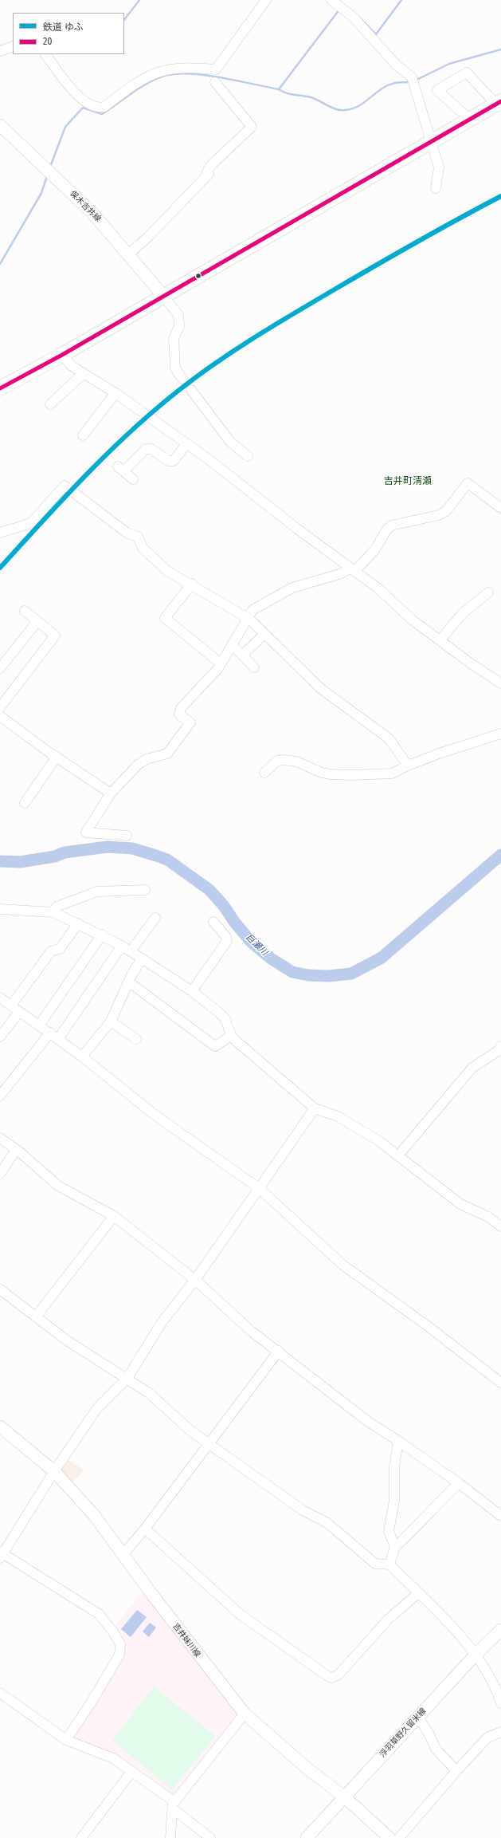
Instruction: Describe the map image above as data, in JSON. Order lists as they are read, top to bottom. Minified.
{"streets":{"main road":["保木吉井線","吉井妹川線","浮羽草野久留米線"]},"crossings":[["吉井妹川線","浮羽草野久留米線"]],"districts":["吉井町清瀬"],"water":["巨瀬川"],"lines":["transit line 20","rail line ゆふ"],"legend":["鉄道 ゆふ","20"]}
